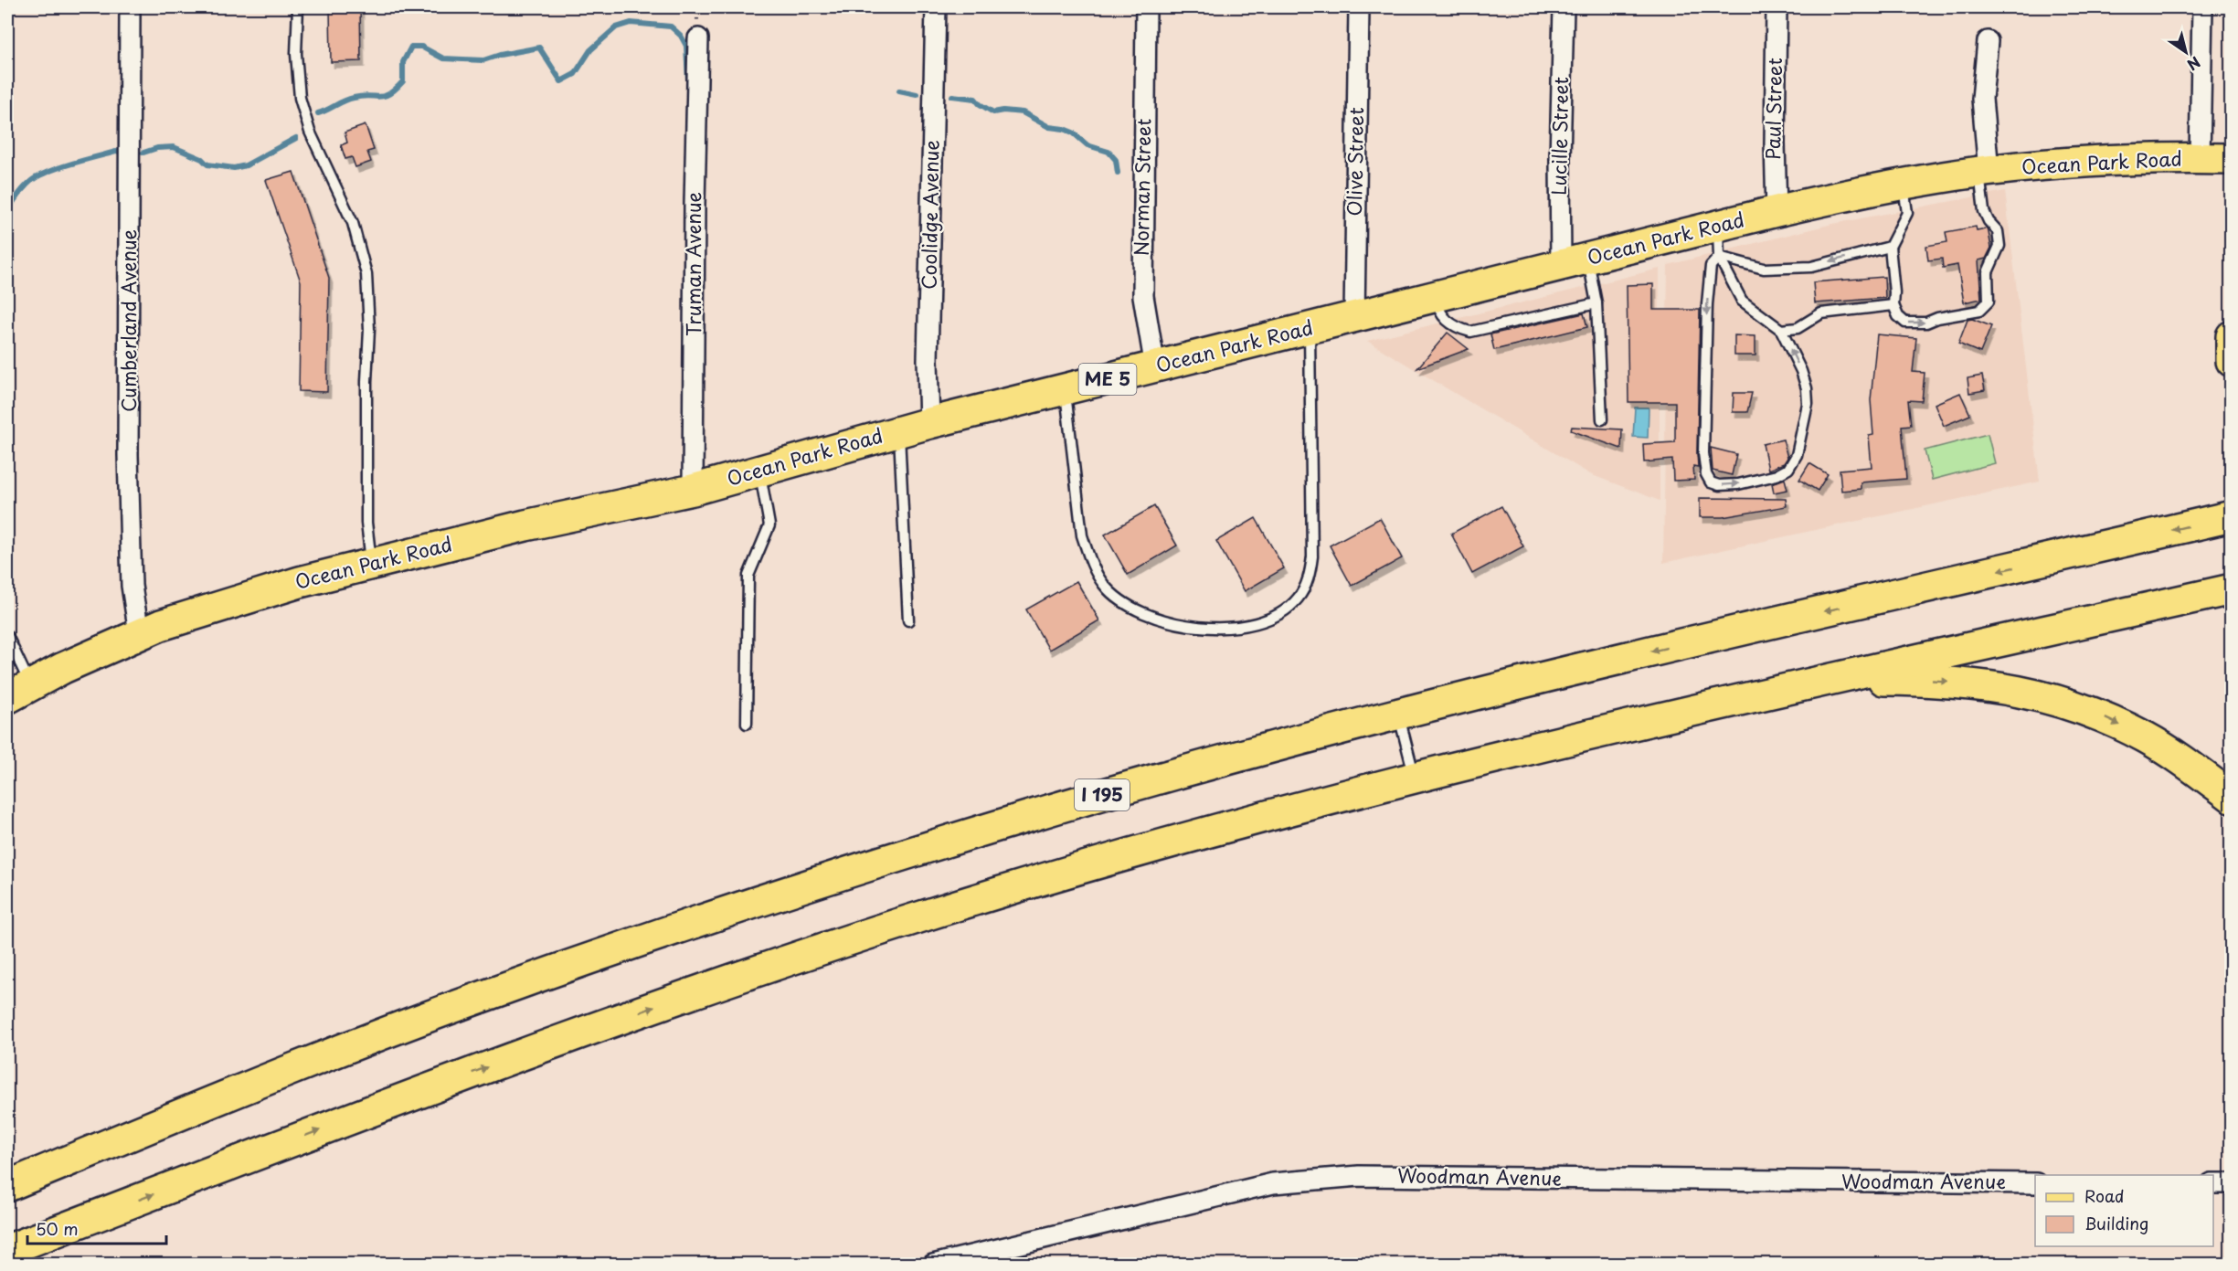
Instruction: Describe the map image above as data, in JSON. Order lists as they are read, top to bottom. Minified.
{"streets":{"main road":["Ocean Park Road","ME 5","I 195"],"street":["Paul Street","Lucille Street","Olive Street","Norman Street","Coolidge Avenue","Truman Avenue","Cumberland Avenue","Woodman Avenue"]},"crossings":[["Paul Street","Ocean Park Road"],["Lucille Street","Ocean Park Road"],["Olive Street","Ocean Park Road"],["Ocean Park Road","Norman Street"],["Ocean Park Road","Coolidge Avenue"],["Ocean Park Road","Truman Avenue"],["Ocean Park Road","Cumberland Avenue"]],"legend":["Road","Building"],"scale_bar":"50 m","north":"bottom right"}
